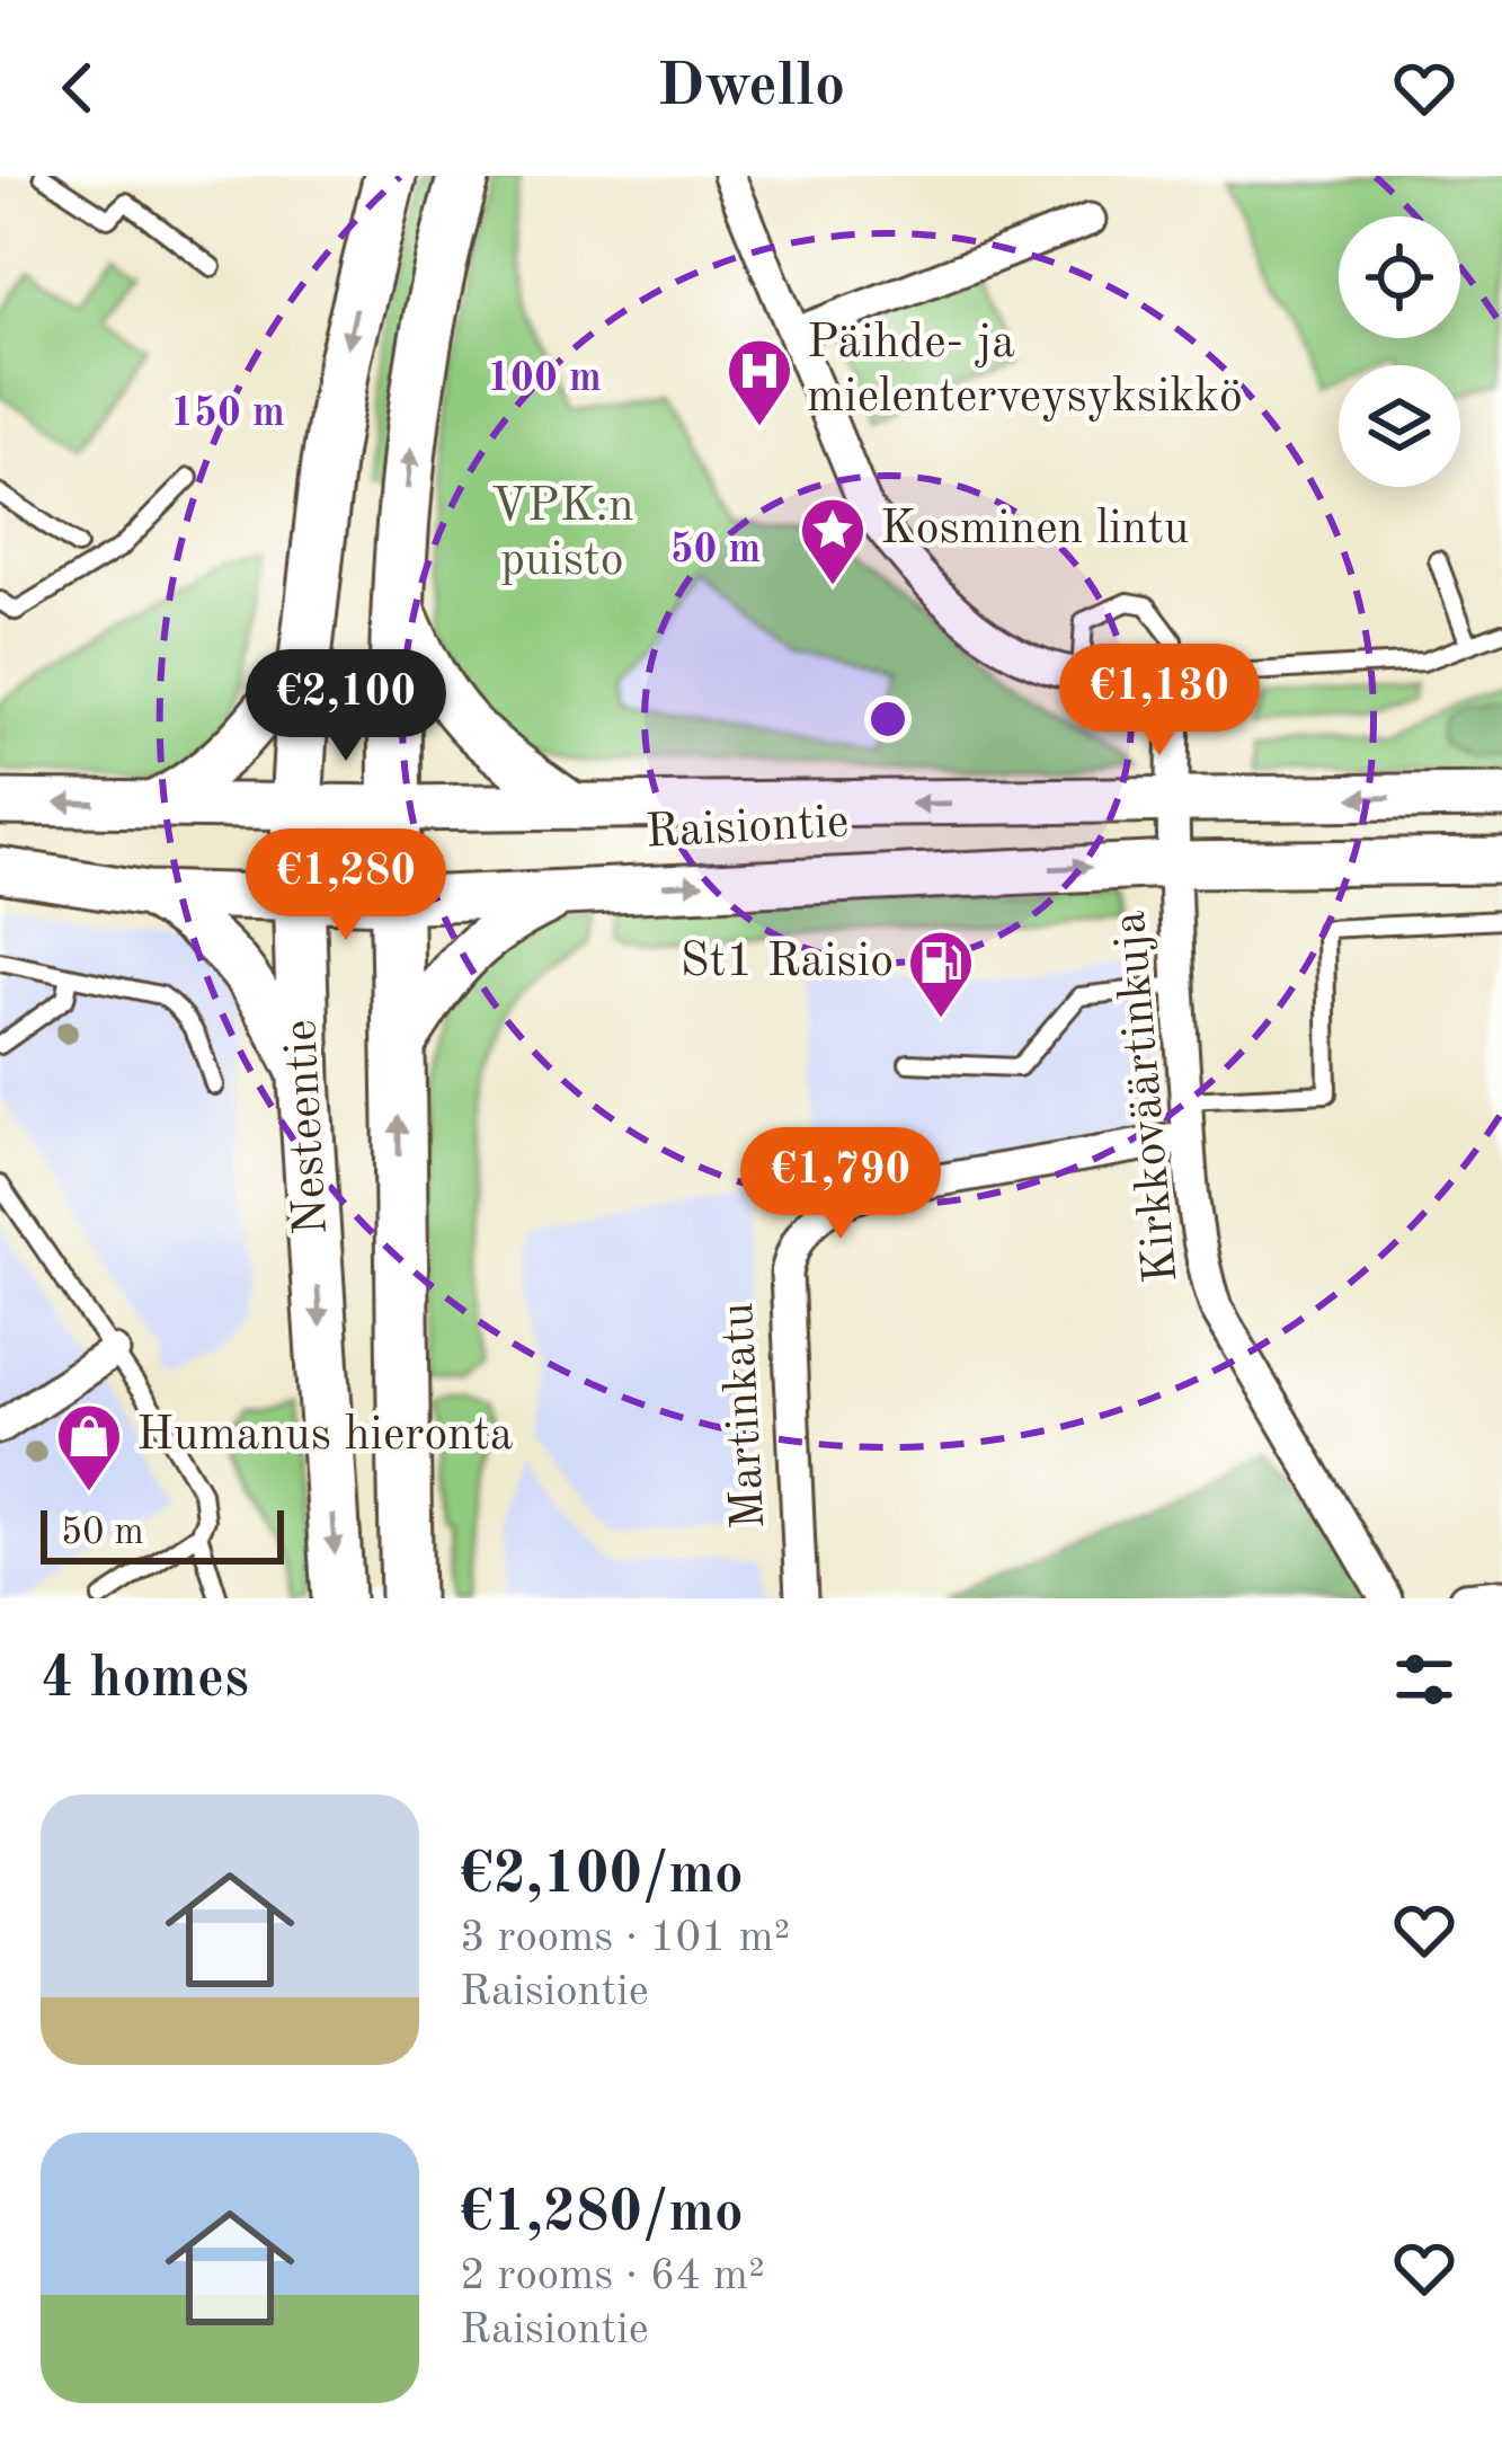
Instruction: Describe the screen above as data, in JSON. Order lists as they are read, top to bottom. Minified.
{"streets":{"main road":["Raisiontie","Nesteentie"],"street":["Kirkkoväärtinkuja","Martinkatu"]},"crossings":[["Raisiontie","Kirkkoväärtinkuja"],["Raisiontie","Nesteentie"],["Kirkkoväärtinkuja","Martinkatu"]],"parks":["VPK:n puisto"],"places":{"hospital":["Päihde- ja mielenterveysyksikkö"],"place":["Kosminen lintu"],"fuel station":["St1 Raisio"],"shop":["Humanus hieronta"]},"scale_bar":"50 m","page":{"header":"Dwello","price":["€1,130","€2,100","€1,280","€1,790"],"scale":"50 m","heading":"4 homes","list":[{"name":"€2,100/mo","note":"3 rooms · 101 m² · Raisiontie"},{"name":"€1,280/mo","note":"2 rooms · 64 m² · Raisiontie"}]},"rings":["100 m","150 m","50 m"]}
